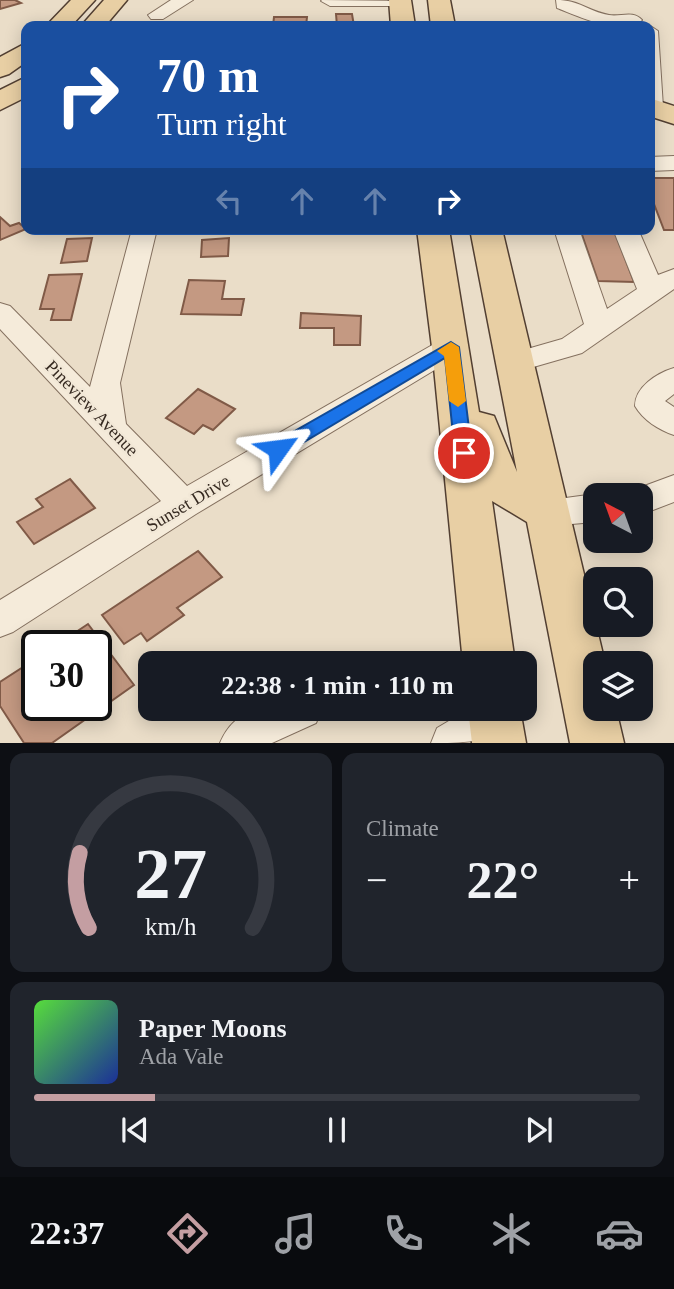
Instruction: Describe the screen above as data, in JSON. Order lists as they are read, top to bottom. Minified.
{"streets":{"street":["Pineview Avenue","Sunset Drive"]},"crossings":[["Pineview Avenue","Sunset Drive"]],"north":"top left","page":{"turn":["70 m","Turn right"],"limit":"30","trip":"22:38 · 1 min · 110 m","tile":"Climate","heat":["−","22°","+"],"song":["Paper Moons","Ada Vale"],"tabs":"22:37","gauge":["27","km/h"]}}
